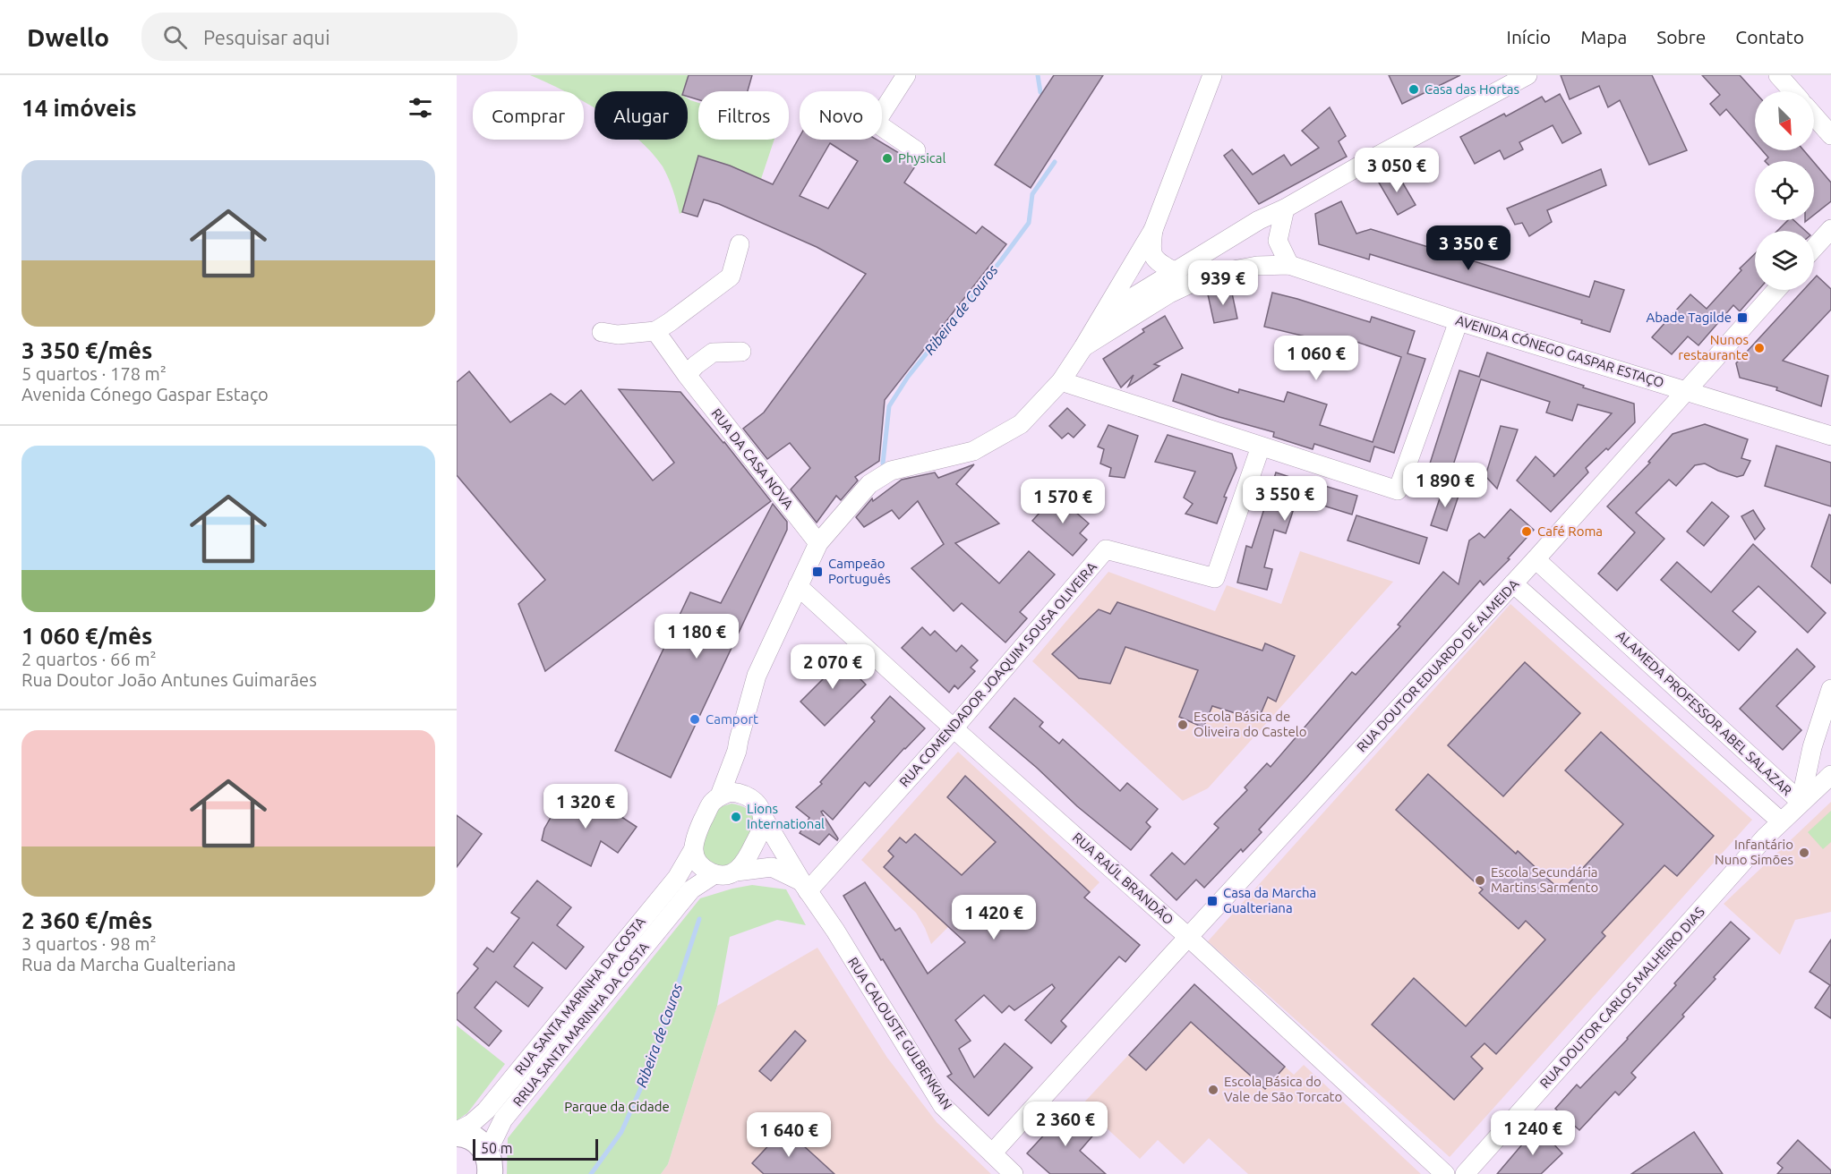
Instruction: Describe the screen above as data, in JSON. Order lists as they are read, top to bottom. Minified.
{"streets":{"street":["AVENIDA CÓNEGO GASPAR ESTAÇO","RUA DA CASA NOVA","RUA DOUTOR EDUARDO DE ALMEIDA","RUA COMENDADOR JOAQUIM SOUSA OLIVEIRA","ALAMEDA PROFESSOR ABEL SALAZAR","RUA RAÚL BRANDÃO","RUA SANTA MARINHA DA COSTA","RUA DOUTOR CARLOS MALHEIRO DIAS","RRUA SANTA MARINHA DA COSTA","RUA CALOUSTE GULBENKIAN"]},"crossings":[["AVENIDA CÓNEGO GASPAR ESTAÇO","RUA DOUTOR EDUARDO DE ALMEIDA"],["RUA DOUTOR EDUARDO DE ALMEIDA","ALAMEDA PROFESSOR ABEL SALAZAR"],["RUA DOUTOR EDUARDO DE ALMEIDA","RUA RAÚL BRANDÃO"],["RUA DOUTOR EDUARDO DE ALMEIDA","RUA CALOUSTE GULBENKIAN"],["RUA COMENDADOR JOAQUIM SOUSA OLIVEIRA","RUA RAÚL BRANDÃO"],["RUA COMENDADOR JOAQUIM SOUSA OLIVEIRA","RUA CALOUSTE GULBENKIAN"],["ALAMEDA PROFESSOR ABEL SALAZAR","RUA DOUTOR CARLOS MALHEIRO DIAS"],["RUA SANTA MARINHA DA COSTA","RRUA SANTA MARINHA DA COSTA"],["RUA SANTA MARINHA DA COSTA","RUA CALOUSTE GULBENKIAN"],["RRUA SANTA MARINHA DA COSTA","RUA CALOUSTE GULBENKIAN"]],"water":["Ribeira de Couros"],"parks":["Parque da Cidade"],"places":{"other":["Casa das Hortas","Physical","Nunos restaurante","Café Roma","Camport","Escola Básica de Oliveira do Castelo","Lions International","Infantário Nuno Simões","Escola Secundária Martins Sarmento","Escola Básica do Vale de São Torcato"],"transit":["Abade Tagilde","Campeão Português","Casa da Marcha Gualteriana"]},"scale_bar":"50 m","north":"bottom right","page":{"header":"Dwello","search":"Pesquisar aqui","nav":["Início","Mapa","Sobre","Contato"],"heading":"14 imóveis","chip":["Comprar","Alugar","Filtros","Novo"],"list":[{"name":"3 350 €/mês","note":"5 quartos · 178 m² · Avenida Cónego Gaspar Estaço"},{"name":"1 060 €/mês","note":"2 quartos · 66 m² · Rua Doutor João Antunes Guimarães"},{"name":"2 360 €/mês","note":"3 quartos · 98 m² · Rua da Marcha Gualteriana"}],"price":["3 050 €","3 350 €","939 €","1 060 €","1 890 €","3 550 €","1 570 €","1 180 €","2 070 €","1 320 €","1 420 €","2 360 €","1 240 €","1 640 €"],"scale":"50 m"}}
